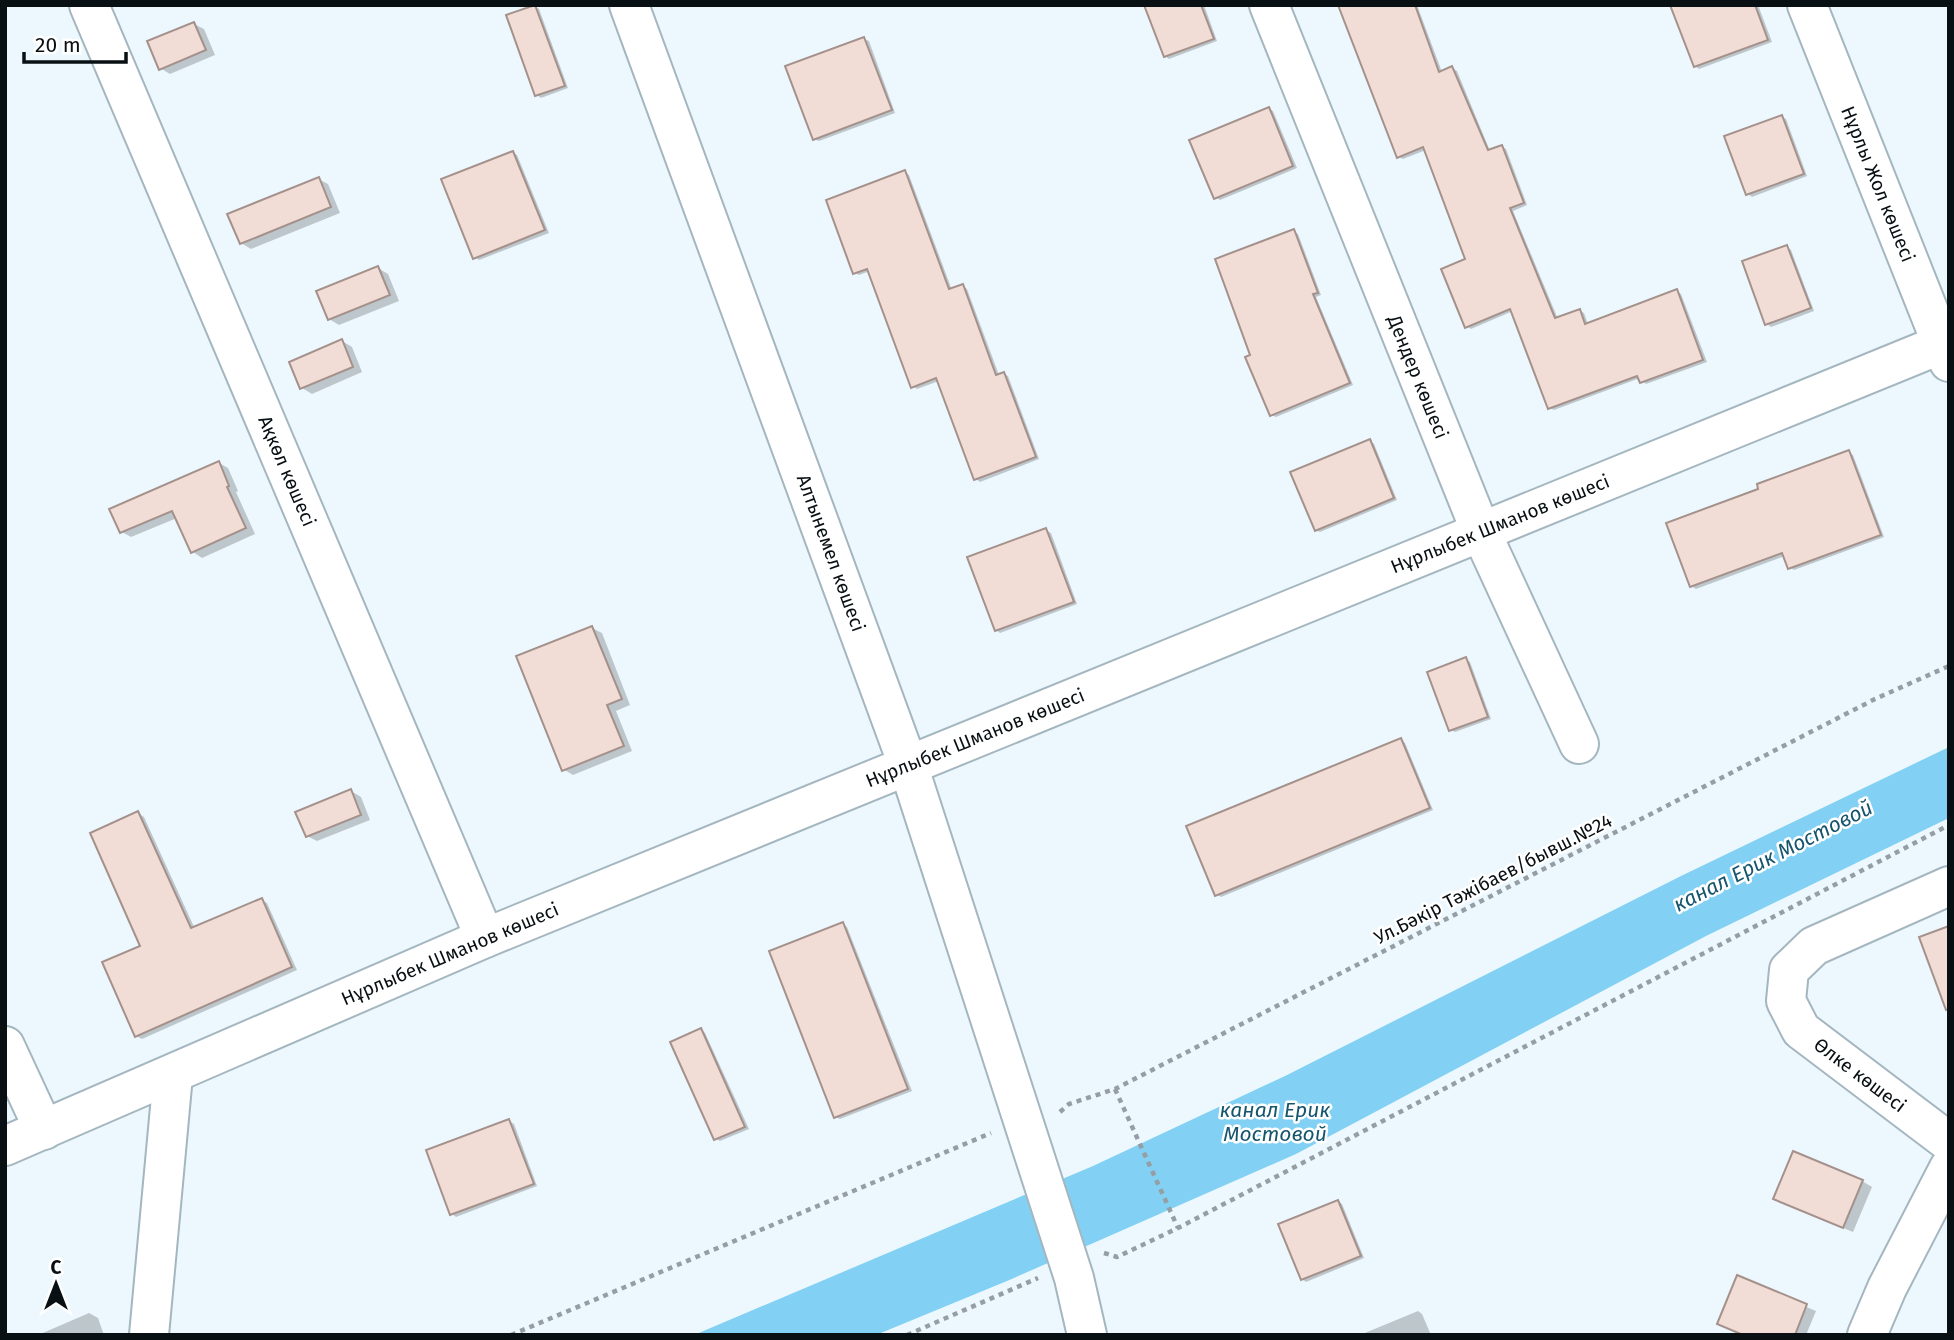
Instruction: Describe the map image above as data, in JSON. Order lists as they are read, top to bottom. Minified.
{"streets":{"street":["Нұрлы Жол көшесі","Дендер көшесі","Ақкөл көшесі","Нұрлыбек Шманов көшесі","Алтынемел көшесі","Өлке көшесі"],"path":["Ул.Бәкір Тәжібаев/бывш.№24"]},"crossings":[["Нұрлы Жол көшесі","Нұрлыбек Шманов көшесі"],["Дендер көшесі","Нұрлыбек Шманов көшесі"],["Ақкөл көшесі","Нұрлыбек Шманов көшесі"],["Нұрлыбек Шманов көшесі","Алтынемел көшесі"]],"water":["канал Ерик Мостовой"],"scale_bar":"20 m","north":"top"}
